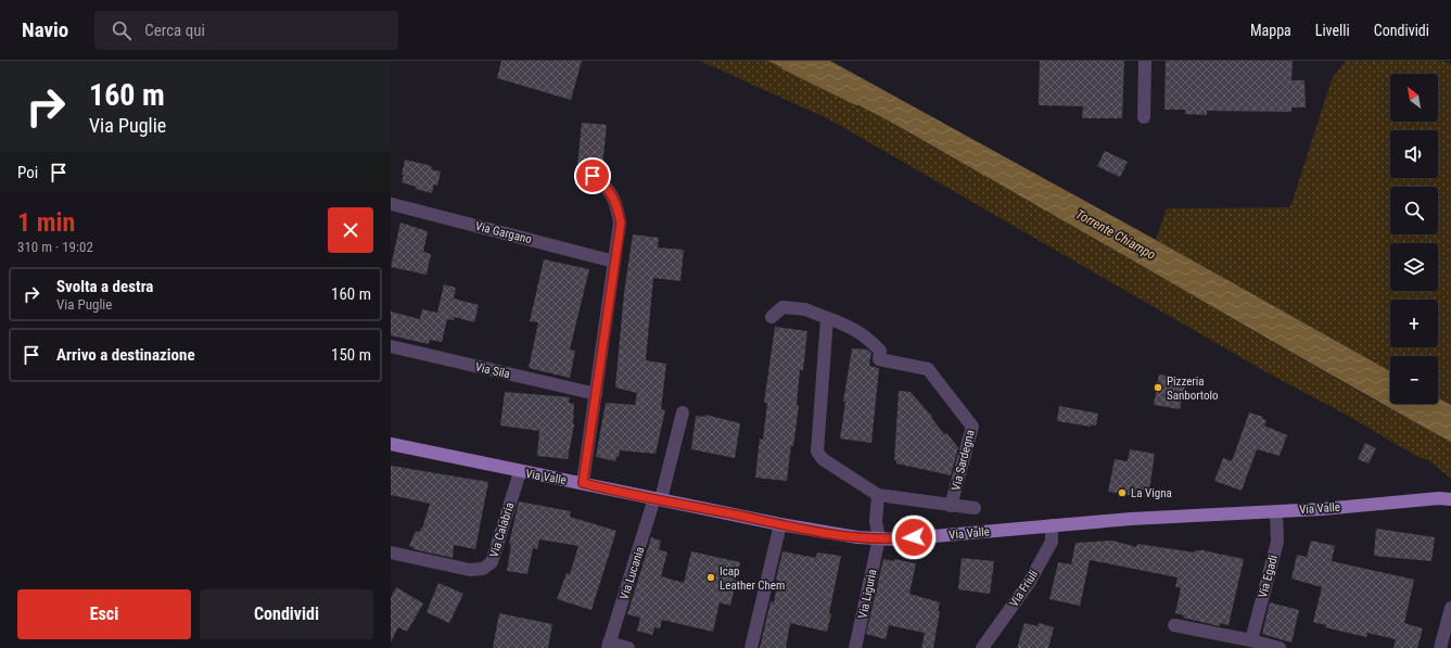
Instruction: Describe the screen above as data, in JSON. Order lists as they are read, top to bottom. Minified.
{"streets":{"main road":["Via Valle"],"street":["Via Gargano","Via Sila","Via Sardegna","Via Calabria","Via Lucania","Via Egadi","Via Friuli","Via Liguria"]},"crossings":[["Via Valle","Via Calabria"],["Via Valle","Via Lucania"],["Via Valle","Via Egadi"],["Via Valle","Via Friuli"],["Via Valle","Via Liguria"]],"water":["Torrente Chiampo"],"places":["Pizzeria Sanbortolo","La Vigna","Icap Leather Chem"],"north":"top left","page":{"header":"Navio","search":"Cerca qui","nav":["Mappa","Livelli","Condividi"],"turn":["160 m","Via Puglie"],"map_buttons":["+","−"],"then":"Poi","heading":["1 min","310 m · 19:02"],"list":[{"name":"Svolta a destra","note":"Via Puglie","value":"160 m"},{"name":"Arrivo a destinazione","value":"150 m"}],"buttons":["Esci","Condividi"]}}
